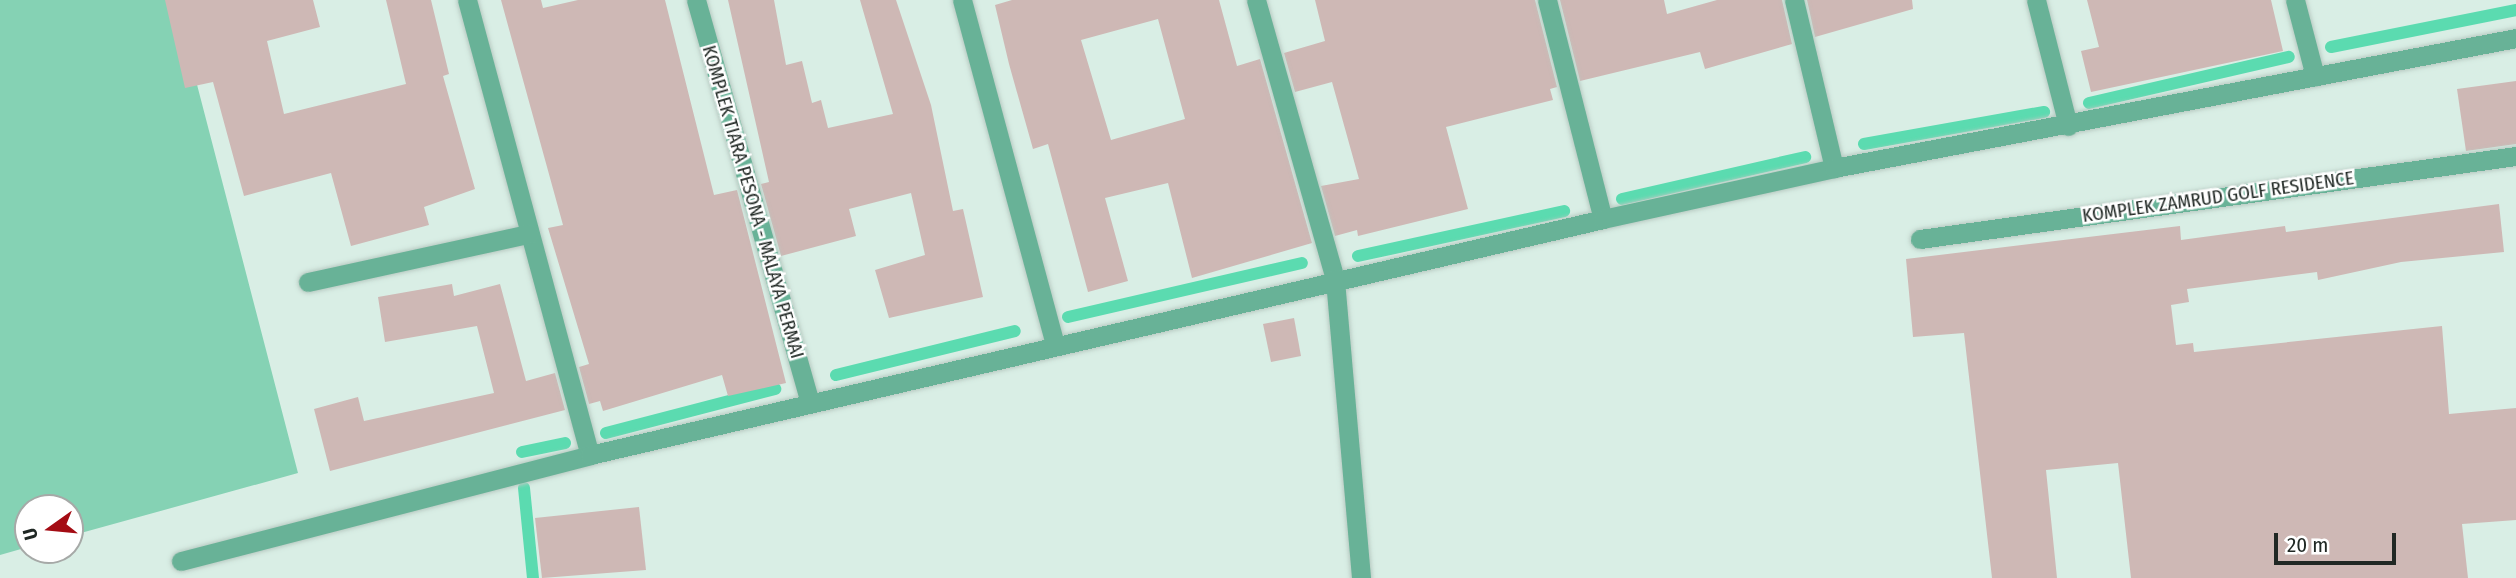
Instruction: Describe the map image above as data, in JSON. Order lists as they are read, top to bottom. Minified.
{"streets":{"street":["KOMPLEK ZAMRUD GOLF RESIDENCE","KOMPLEK TIARA PESONA - MALAYA PERMAI"]},"scale_bar":"20 m","north":"left"}
